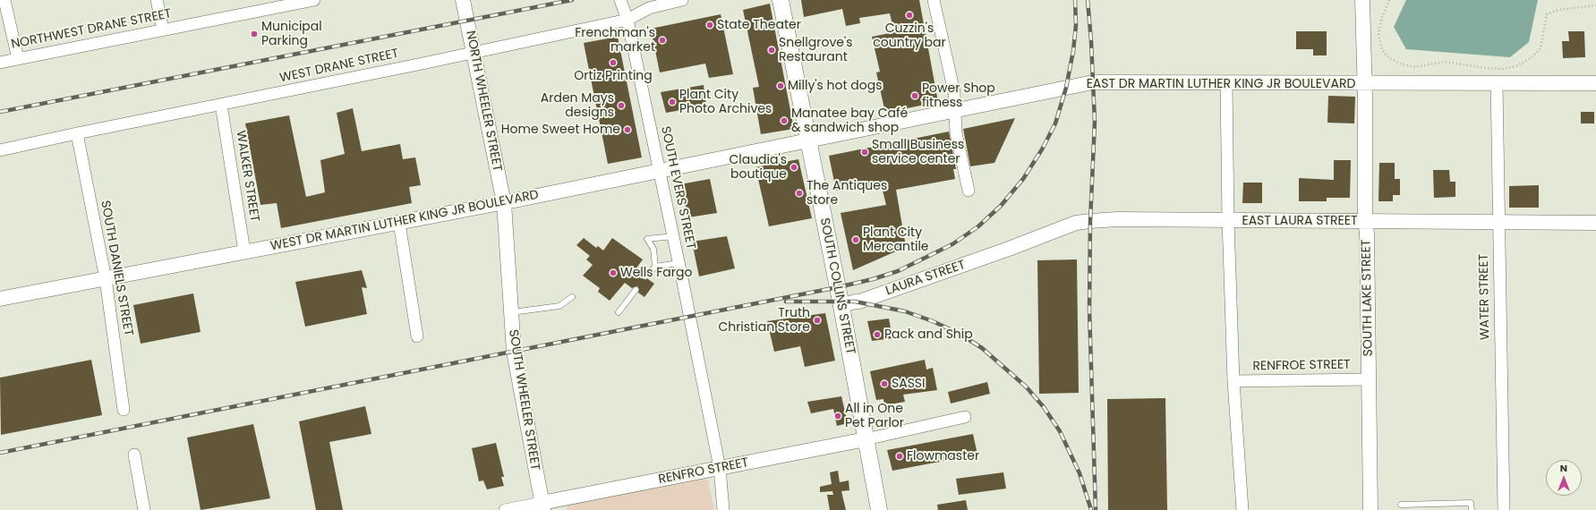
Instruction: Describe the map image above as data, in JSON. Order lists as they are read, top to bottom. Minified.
{"streets":{"main road":["SOUTH COLLINS STREET"],"street":["NORTHWEST DRANE STREET","WEST DRANE STREET","EAST DR MARTIN LUTHER KING JR BOULEVARD","NORTH WHEELER STREET","WALKER STREET","SOUTH EVERS STREET","WEST DR MARTIN LUTHER KING JR BOULEVARD","EAST LAURA STREET","SOUTH DANIELS STREET","LAURA STREET","WATER STREET","SOUTH LAKE STREET","RENFROE STREET","SOUTH WHEELER STREET","RENFRO STREET"]},"crossings":[["WEST DRANE STREET","NORTH WHEELER STREET"],["WEST DRANE STREET","WALKER STREET"],["WEST DRANE STREET","SOUTH EVERS STREET"],["WEST DRANE STREET","SOUTH DANIELS STREET"],["EAST DR MARTIN LUTHER KING JR BOULEVARD","WEST DR MARTIN LUTHER KING JR BOULEVARD"],["EAST DR MARTIN LUTHER KING JR BOULEVARD","SOUTH COLLINS STREET"],["EAST DR MARTIN LUTHER KING JR BOULEVARD","WATER STREET"],["EAST DR MARTIN LUTHER KING JR BOULEVARD","SOUTH LAKE STREET"],["NORTH WHEELER STREET","WEST DR MARTIN LUTHER KING JR BOULEVARD"],["NORTH WHEELER STREET","SOUTH WHEELER STREET"],["WALKER STREET","WEST DR MARTIN LUTHER KING JR BOULEVARD"],["SOUTH EVERS STREET","WEST DR MARTIN LUTHER KING JR BOULEVARD"],["SOUTH EVERS STREET","RENFRO STREET"],["WEST DR MARTIN LUTHER KING JR BOULEVARD","SOUTH DANIELS STREET"],["WEST DR MARTIN LUTHER KING JR BOULEVARD","SOUTH COLLINS STREET"],["WEST DR MARTIN LUTHER KING JR BOULEVARD","SOUTH WHEELER STREET"],["EAST LAURA STREET","LAURA STREET"],["EAST LAURA STREET","WATER STREET"],["EAST LAURA STREET","SOUTH LAKE STREET"],["LAURA STREET","SOUTH COLLINS STREET"],["SOUTH COLLINS STREET","RENFRO STREET"],["SOUTH LAKE STREET","RENFROE STREET"],["SOUTH WHEELER STREET","RENFRO STREET"]],"places":["Cuzzin's country bar","State Theater","Municipal Parking","Frenchman's market","Snellgrove's Restaurant","Ortiz Printing","Milly's hot dogs","Power Shop fitness","Plant City Photo Archives","Arden Mays designs","Manatee bay Café & sandwich shop","Home Sweet Home","Small Business service center","Claudia's boutique","The Antiques store","Plant City Mercantile","Wells Fargo","Truth Christian Store","Pack and Ship","SASSI","All in One Pet Parlor","Flowmaster"],"north":"top"}
